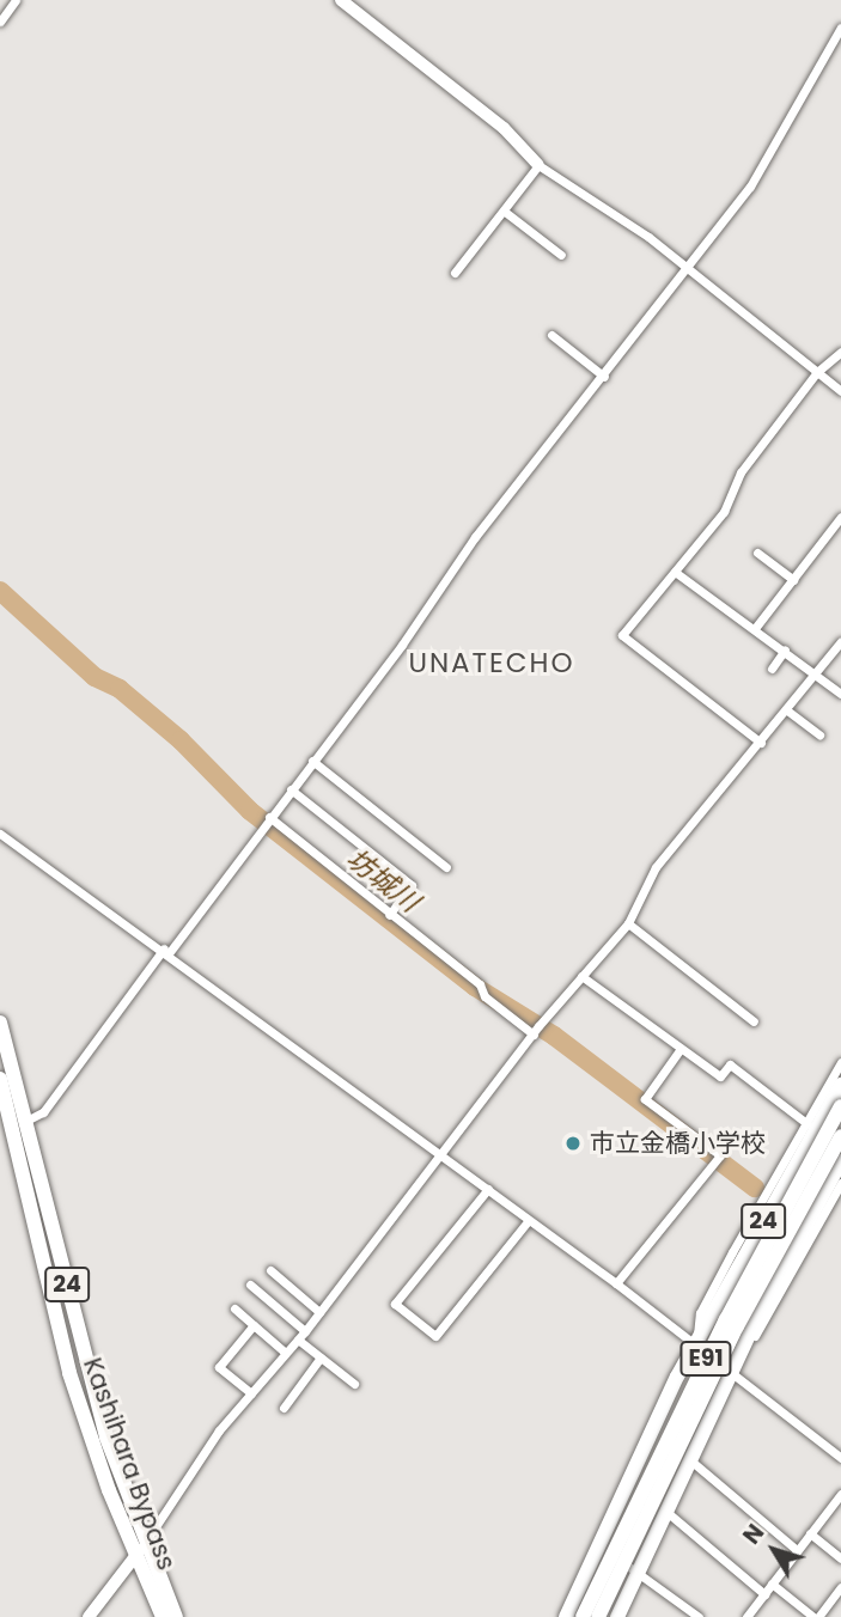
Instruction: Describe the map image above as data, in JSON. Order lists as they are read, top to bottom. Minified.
{"streets":{"highway":["24","E91","Kashihara Bypass"]},"crossings":[["24","E91"]],"districts":["UNATECHO"],"water":["坊城川"],"places":["市立金橋小学校"],"north":"top left"}
